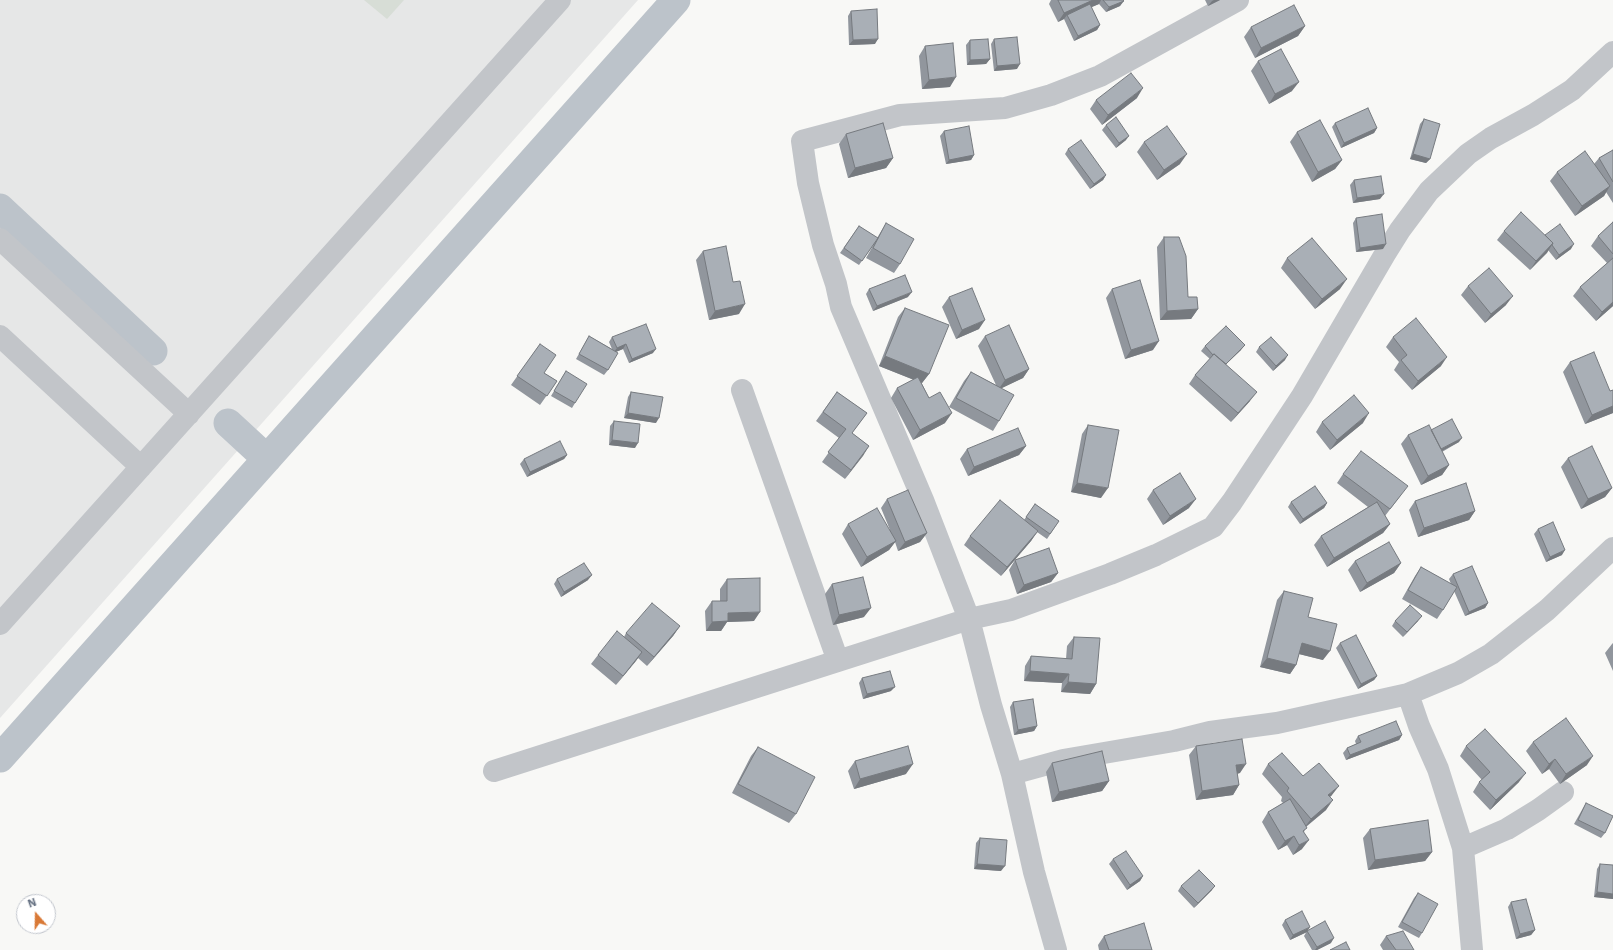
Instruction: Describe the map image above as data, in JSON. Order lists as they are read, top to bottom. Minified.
{"north":"top"}
